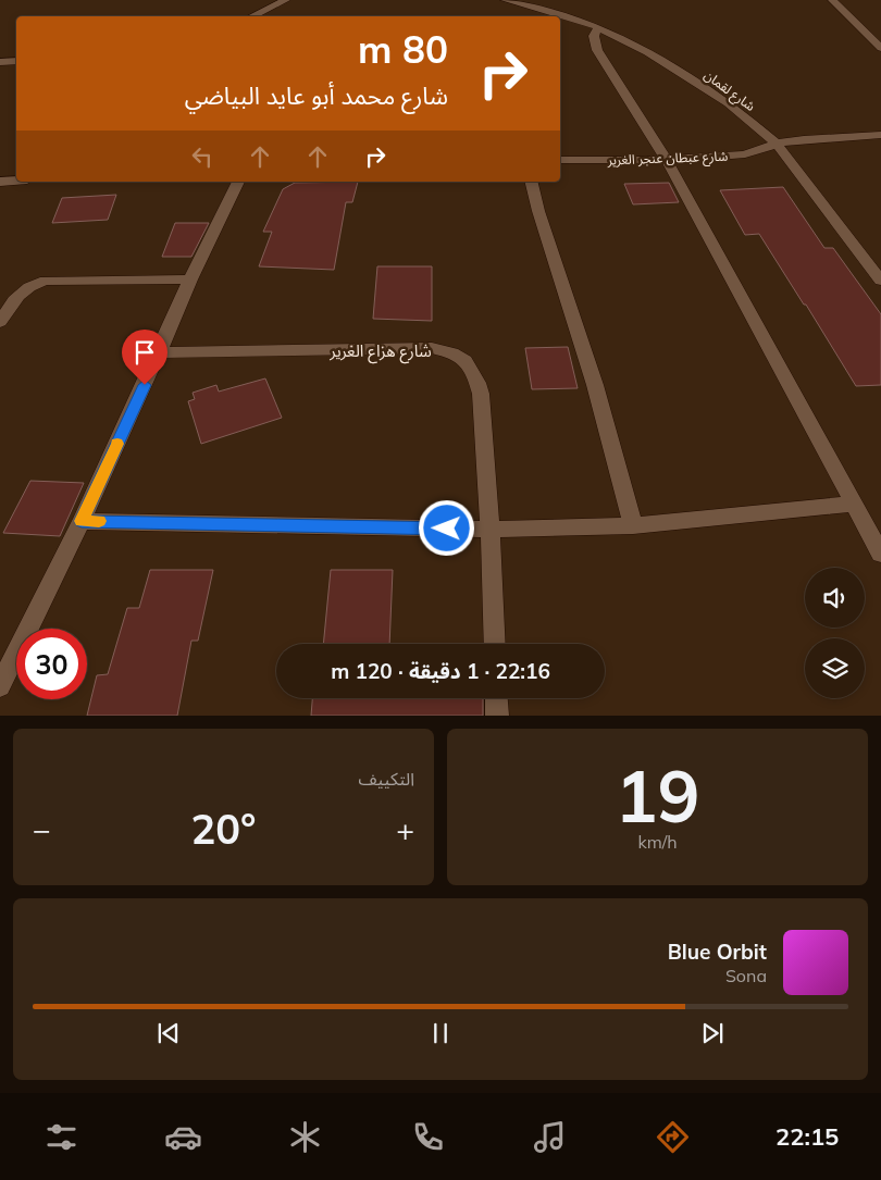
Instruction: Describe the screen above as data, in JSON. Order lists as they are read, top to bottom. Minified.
{"streets":{"street":["شارع لقمان","شارع عبطان عنجر الغرير","شارع هزاع الغرير"]},"crossings":[["شارع لقمان","شارع عبطان عنجر الغرير"]],"page":{"turn":["80 m","شارع محمد أبو عايد البياضي"],"limit":"30","trip":"22:16 · 1 دقيقة · 120 m","tile":[["19","km/h"],"التكييف"],"heat":["−","20°","+"],"song":["Blue Orbit","Sona"],"tabs":"22:15"}}
